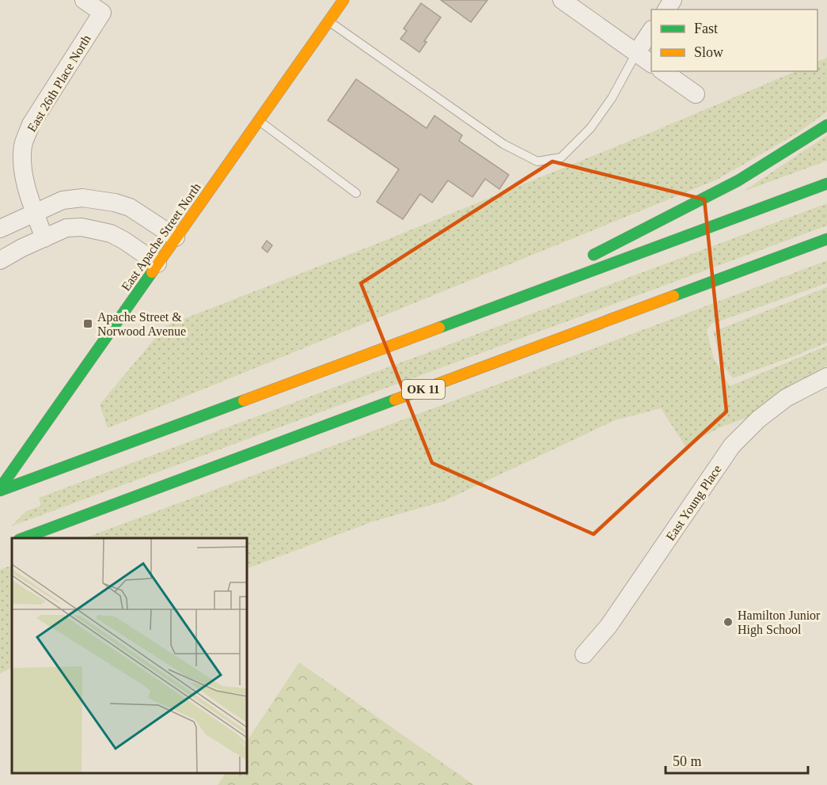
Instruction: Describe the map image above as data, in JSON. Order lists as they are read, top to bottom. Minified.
{"streets":{"main road":["East Apache Street North","OK 11"],"street":["East 26th Place North","East Young Place"]},"places":{"transit":["Apache Street & Norwood Avenue"],"other":["Hamilton Junior High School"]},"legend":["Fast","Slow"],"scale_bar":"50 m"}
